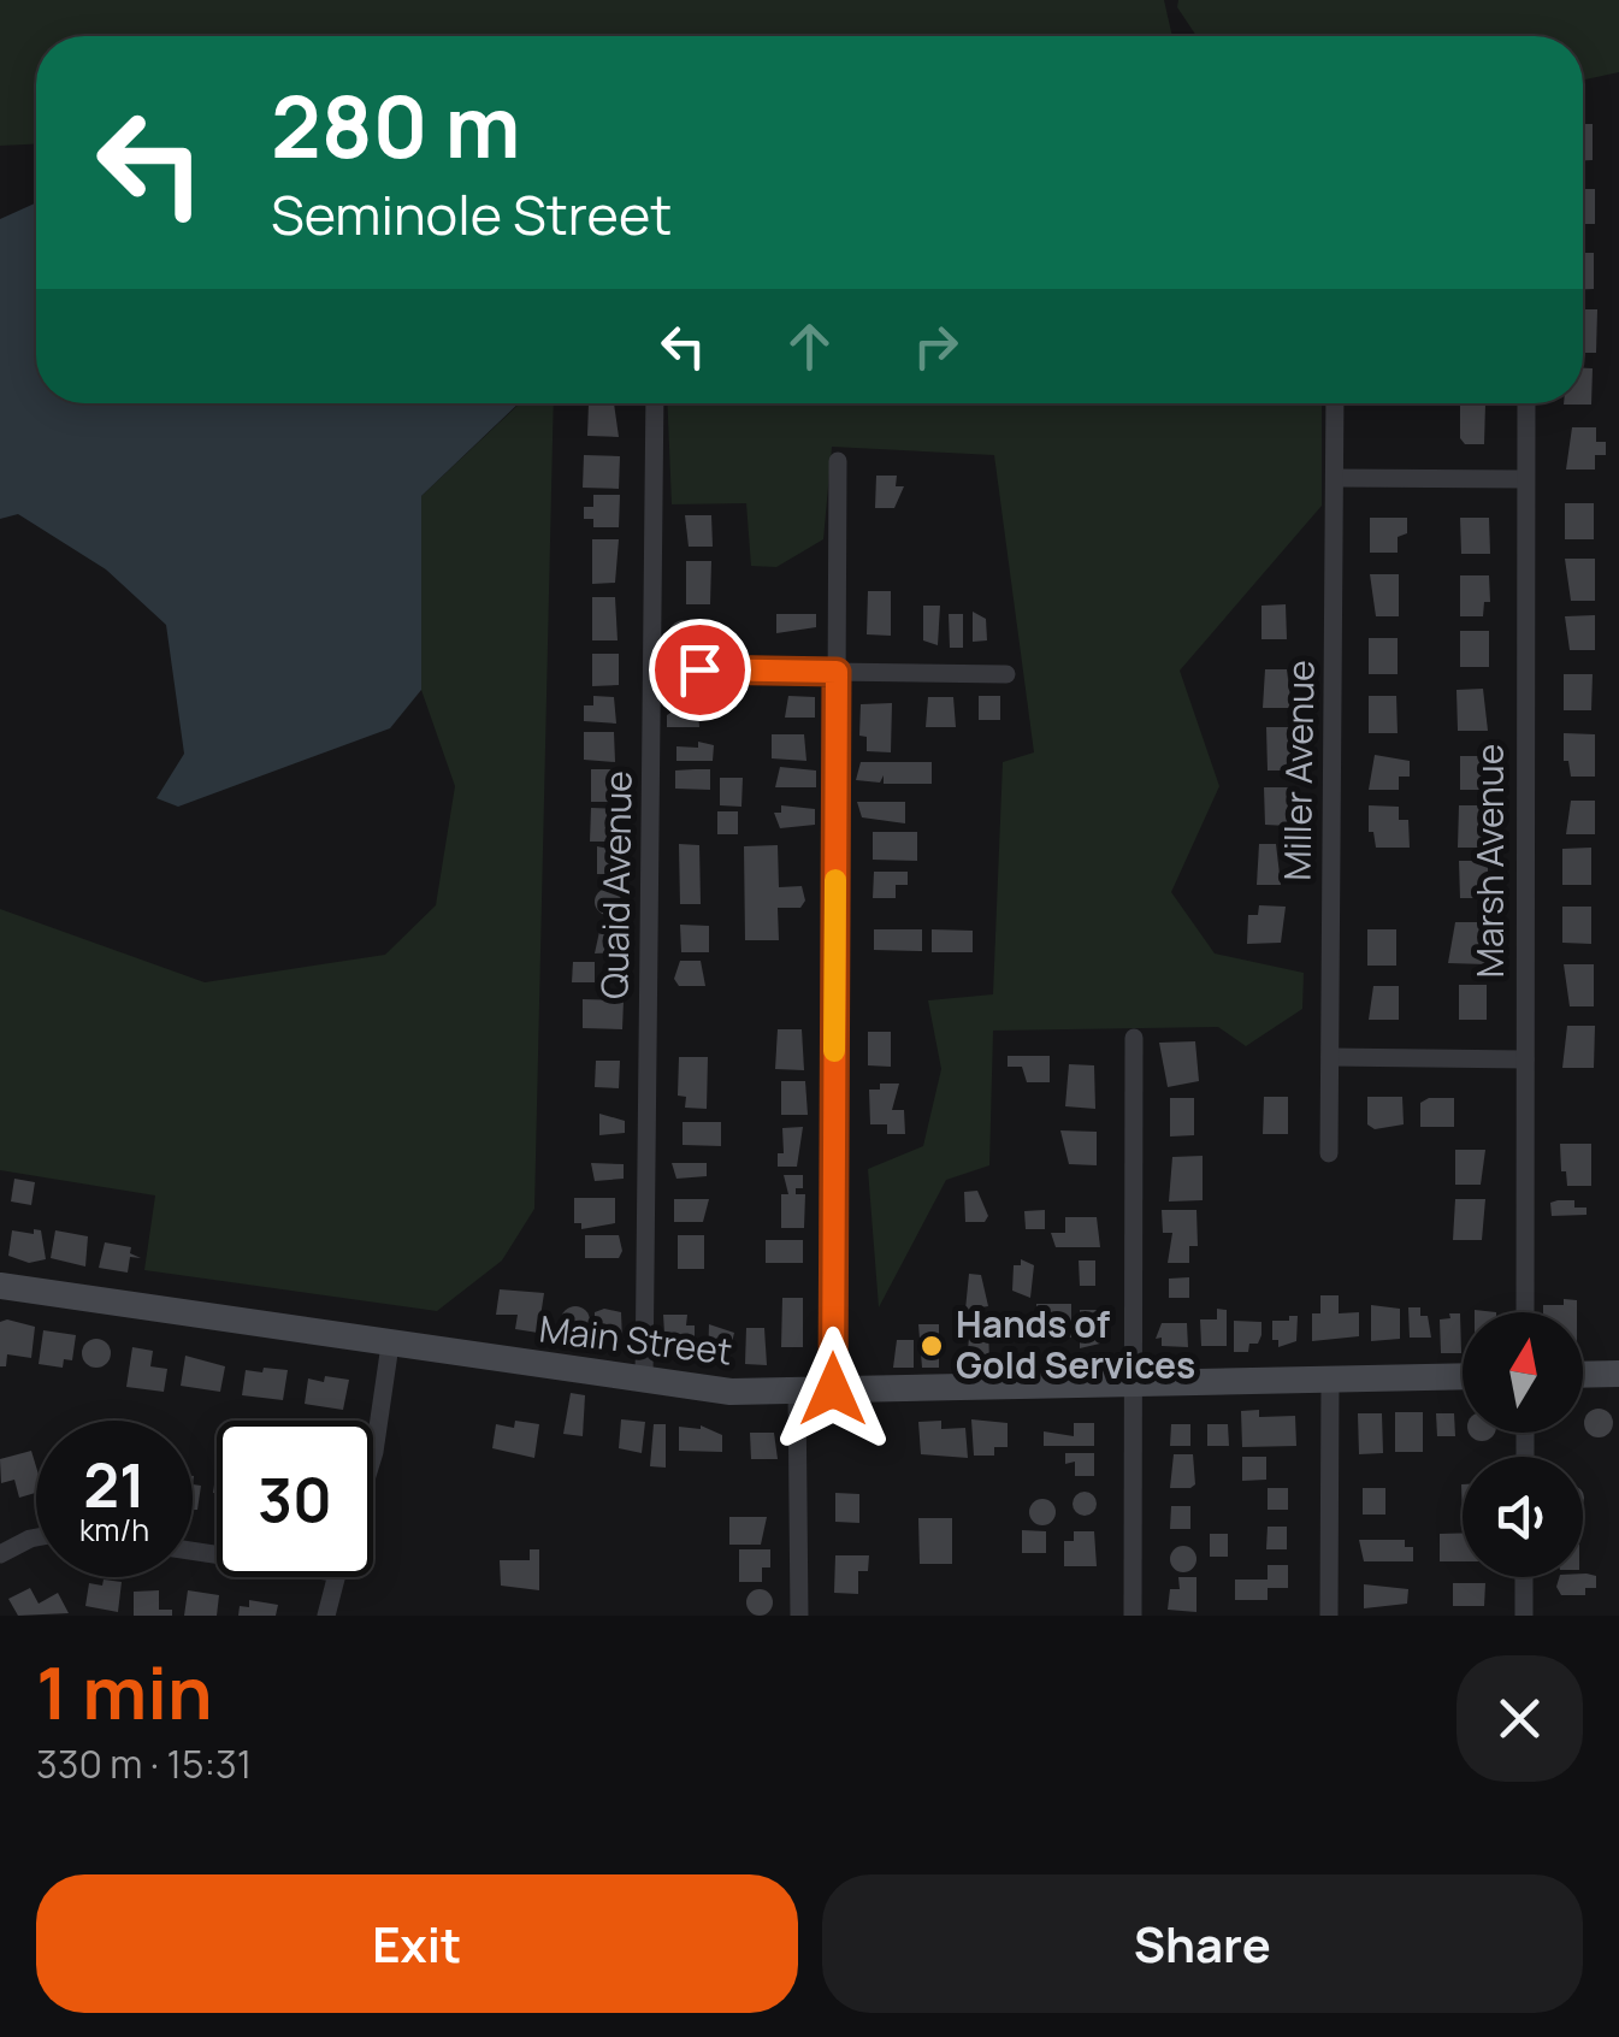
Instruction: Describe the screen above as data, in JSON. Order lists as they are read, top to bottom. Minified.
{"streets":{"main road":["Main Street"],"street":["Miller Avenue","Marsh Avenue","Quaid Avenue"]},"crossings":[["Quaid Avenue","Main Street"]],"places":["Hands of Gold Services"],"north":"top","page":{"turn":["280 m","Seminole Street"],"speed":"21 km/h","limit":"30","heading":["1 min","330 m · 15:31"],"buttons":["Exit","Share"]}}
